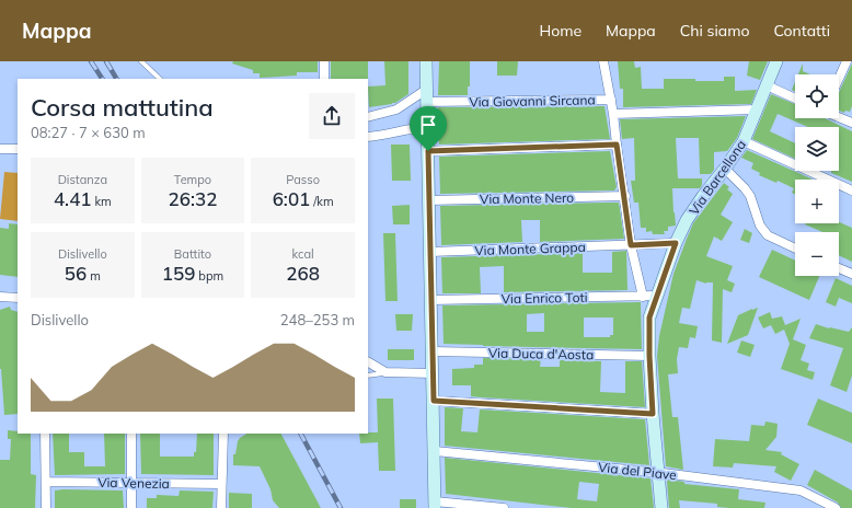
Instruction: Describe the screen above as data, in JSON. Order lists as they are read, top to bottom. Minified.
{"streets":{"street":["Via Giovanni Sircana","Via Barcellona","Via Monte Nero","Via Monte Grappa","Via Enrico Toti","Via Duca d'Aosta","Via del Piave","Via Venezia"]},"crossings":[["Via Barcellona","Via Enrico Toti"],["Via Barcellona","Via Duca d'Aosta"],["Via Barcellona","Via del Piave"]],"page":{"header":"Mappa","nav":["Home","Mappa","Chi siamo","Contatti"],"map_buttons":["+","−"],"heading":["Corsa mattutina","08:27 · 7 × 630 m"],"stats":[["Distanza","4.41 km"],["Tempo","26:32"],["Passo","6:01 /km"],["Dislivello","56 m"],["Battito","159 bpm"],["kcal","268"]],"chart":["Dislivello","248–253 m"]}}
